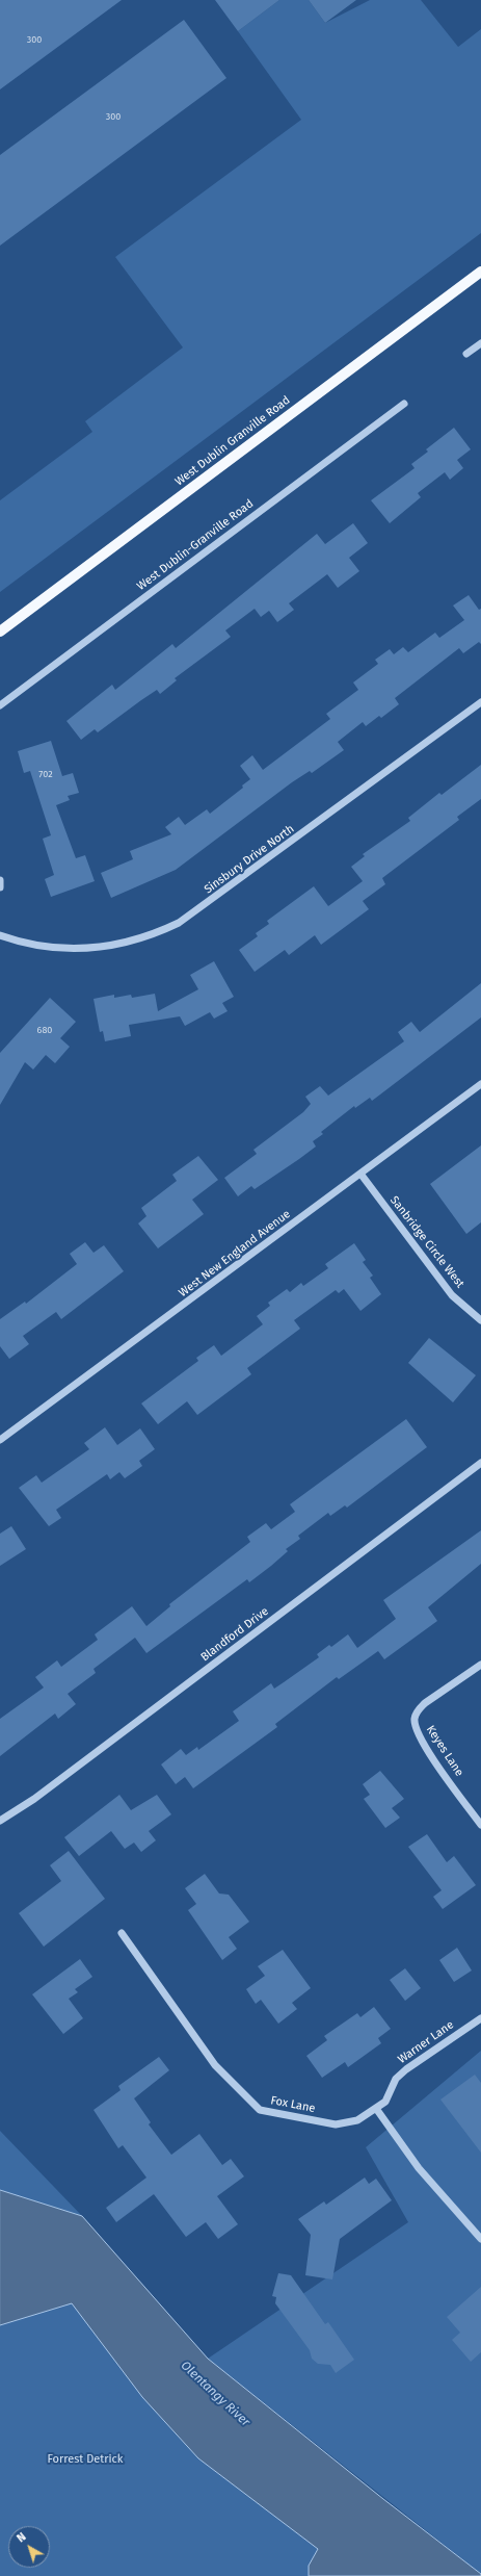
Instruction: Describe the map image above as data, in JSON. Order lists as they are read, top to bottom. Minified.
{"streets":{"main road":["West Dublin Granville Road"],"street":["West Dublin-Granville Road","Sinsbury Drive North","Sanbridge Circle West","West New England Avenue","Blandford Drive","Keyes Lane","Warner Lane","Fox Lane"]},"crossings":[["Sanbridge Circle West","West New England Avenue"],["Warner Lane","Fox Lane"]],"water":["Olentangy River"],"parks":["Forrest Detrick"],"house_numbers":["300","300","702","680"],"north":"top left"}
